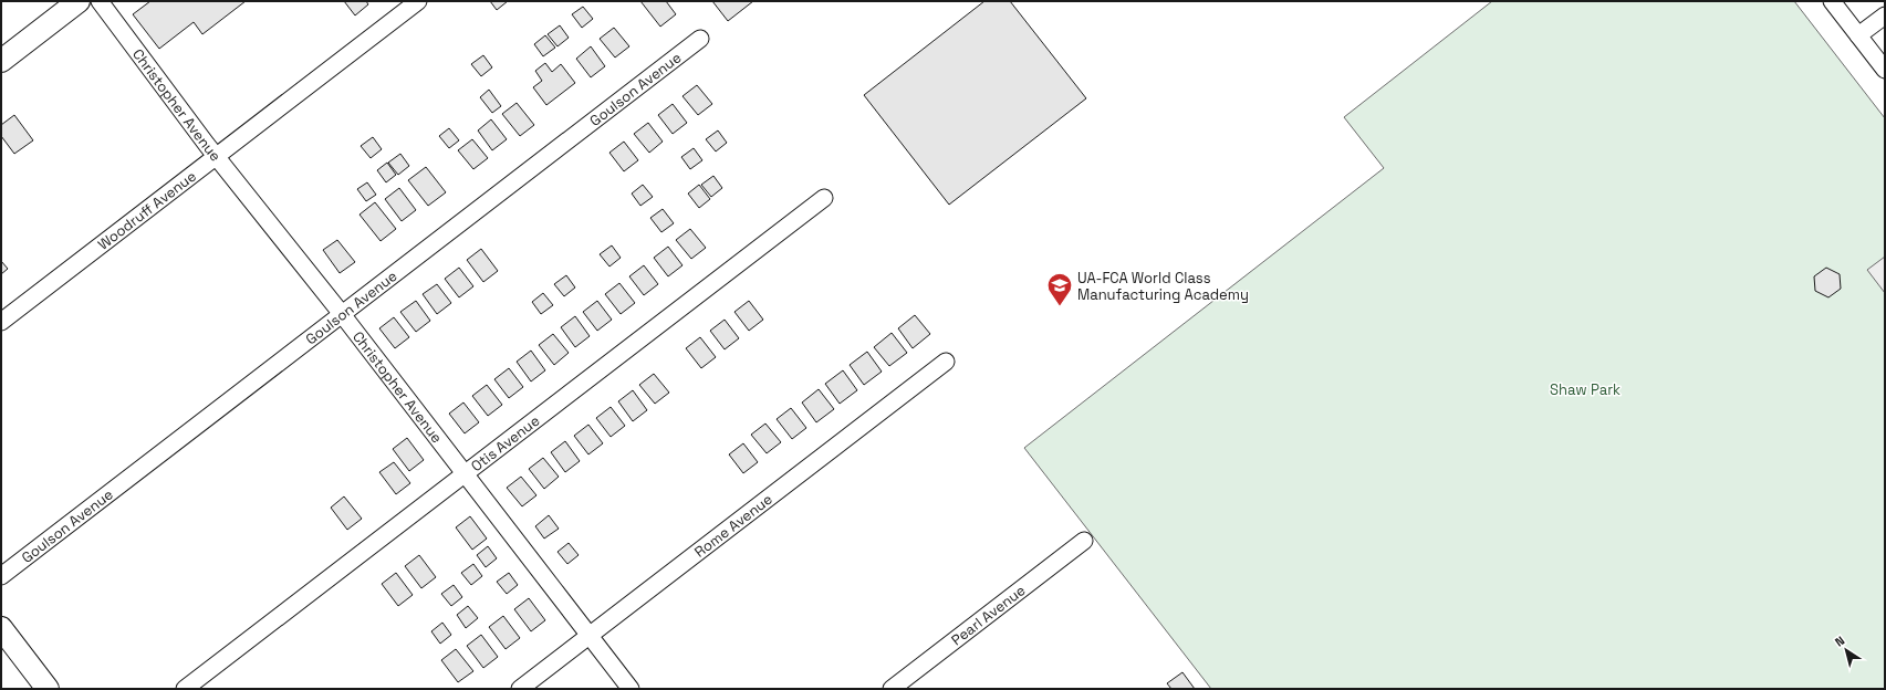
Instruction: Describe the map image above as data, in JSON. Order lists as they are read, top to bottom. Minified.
{"streets":{"street":["Goulson Avenue","Christopher Avenue","Woodruff Avenue","Otis Avenue","Rome Avenue","Pearl Avenue"]},"crossings":[["Goulson Avenue","Christopher Avenue"],["Christopher Avenue","Woodruff Avenue"],["Christopher Avenue","Otis Avenue"],["Christopher Avenue","Rome Avenue"]],"parks":["Shaw Park"],"places":{"school or university":["UA-FCA World Class Manufacturing Academy"]},"north":"top left"}
